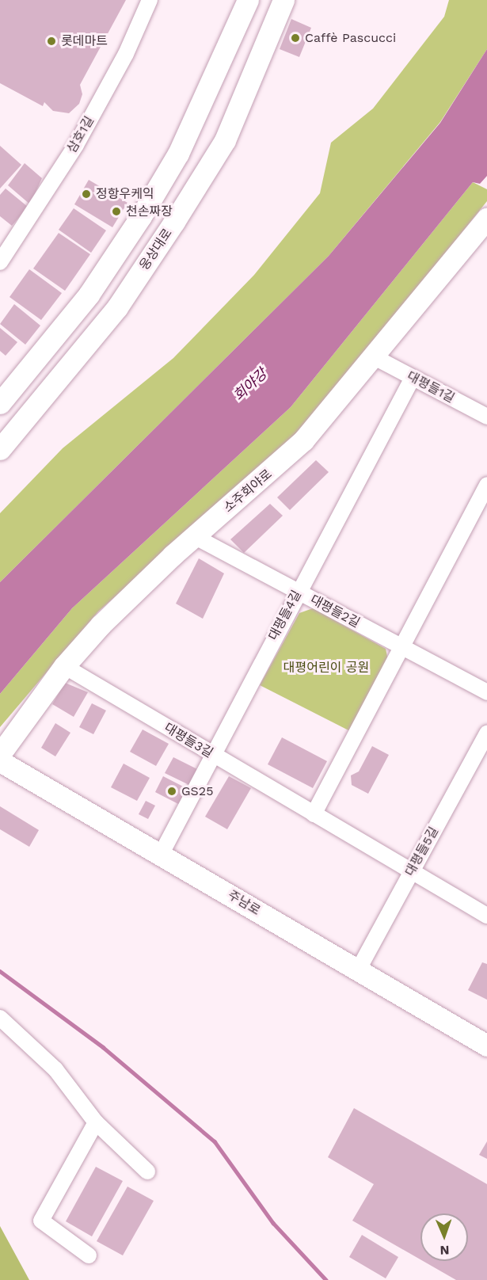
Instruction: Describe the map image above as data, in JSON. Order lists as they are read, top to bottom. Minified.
{"streets":{"main road":["웅상대로","소주회야로","주남로"],"street":["삼호1길","대평들1길","대평들2길","대평들4길","대평들3길","대평들5길"]},"crossings":[["대평들1길","소주회야로"],["대평들1길","대평들4길"],["소주회야로","대평들2길"],["소주회야로","대평들3길"],["대평들2길","대평들4길"],["대평들4길","대평들3길"],["대평들4길","주남로"],["대평들3길","대평들5길"],["대평들5길","주남로"]],"water":["회야강"],"parks":["대평어린이 공원"],"places":["Caffè Pascucci","롯데마트","정항우케익","천손짜장","GS25"],"north":"bottom"}
